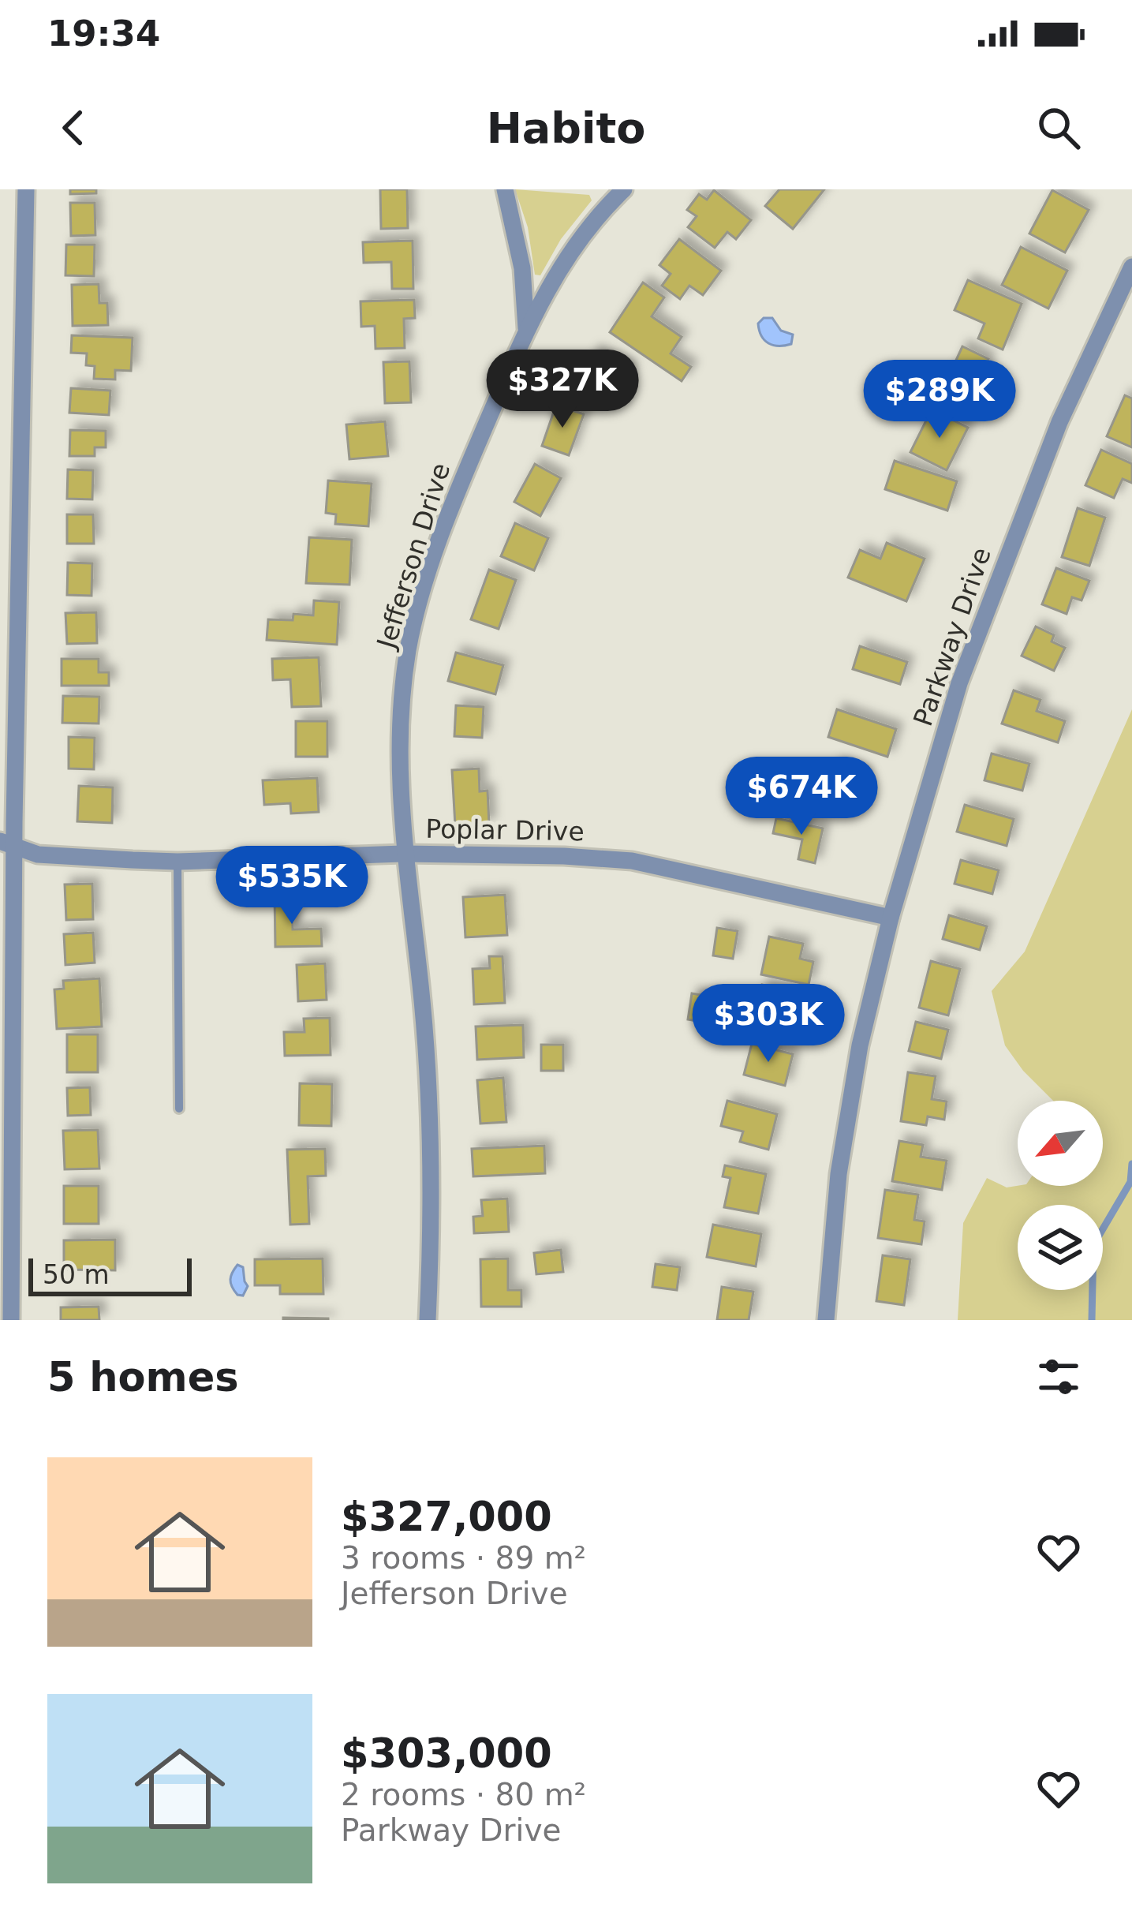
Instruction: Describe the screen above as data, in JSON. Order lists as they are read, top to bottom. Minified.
{"streets":{"street":["Jefferson Drive","Parkway Drive","Poplar Drive"]},"crossings":[["Jefferson Drive","Poplar Drive"],["Parkway Drive","Poplar Drive"]],"scale_bar":"50 m","north":"bottom left","page":{"status":"19:34","header":"Habito","price":["$327K","$289K","$674K","$535K","$303K"],"scale":"50 m","heading":"5 homes","list":[{"name":"$327,000","note":"3 rooms · 89 m² · Jefferson Drive"},{"name":"$303,000","note":"2 rooms · 80 m² · Parkway Drive"}]}}
